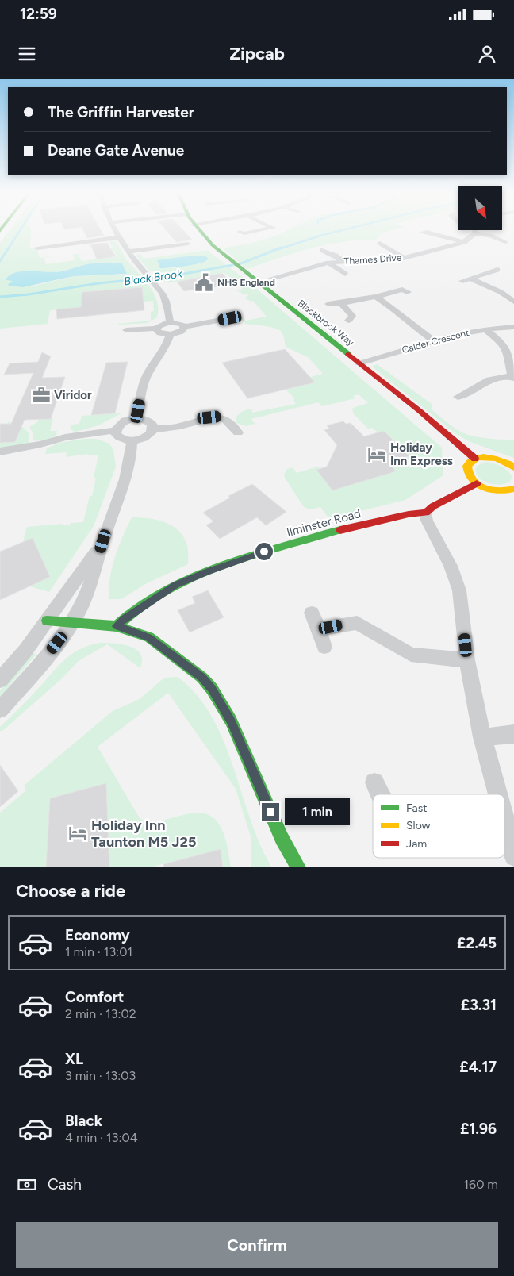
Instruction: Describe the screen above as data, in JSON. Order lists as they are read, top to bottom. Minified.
{"streets":{"main road":["Blackbrook Way","Ilminster Road"],"street":["Thames Drive","Calder Crescent"]},"crossings":[["Thames Drive","Blackbrook Way"],["Blackbrook Way","Calder Crescent"]],"water":["Black Brook"],"places":{"public building":["NHS England"],"office":["Viridor"],"hotel":["Holiday Inn Express","Holiday Inn Taunton M5 J25"]},"legend":["Fast","Slow","Jam"],"north":"bottom right","page":{"status":"12:59","header":"Zipcab","banner":["The Griffin Harvester","Deane Gate Avenue"],"bubble":"1 min","heading":"Choose a ride","list":[{"name":"Economy","note":"1 min · 13:01","value":"£2.45"},{"name":"Comfort","note":"2 min · 13:02","value":"£3.31"},{"name":"XL","note":"3 min · 13:03","value":"£4.17"},{"name":"Black","note":"4 min · 13:04","value":"£1.96"}],"pay":["Cash","160 m"],"buttons":"Confirm"}}
